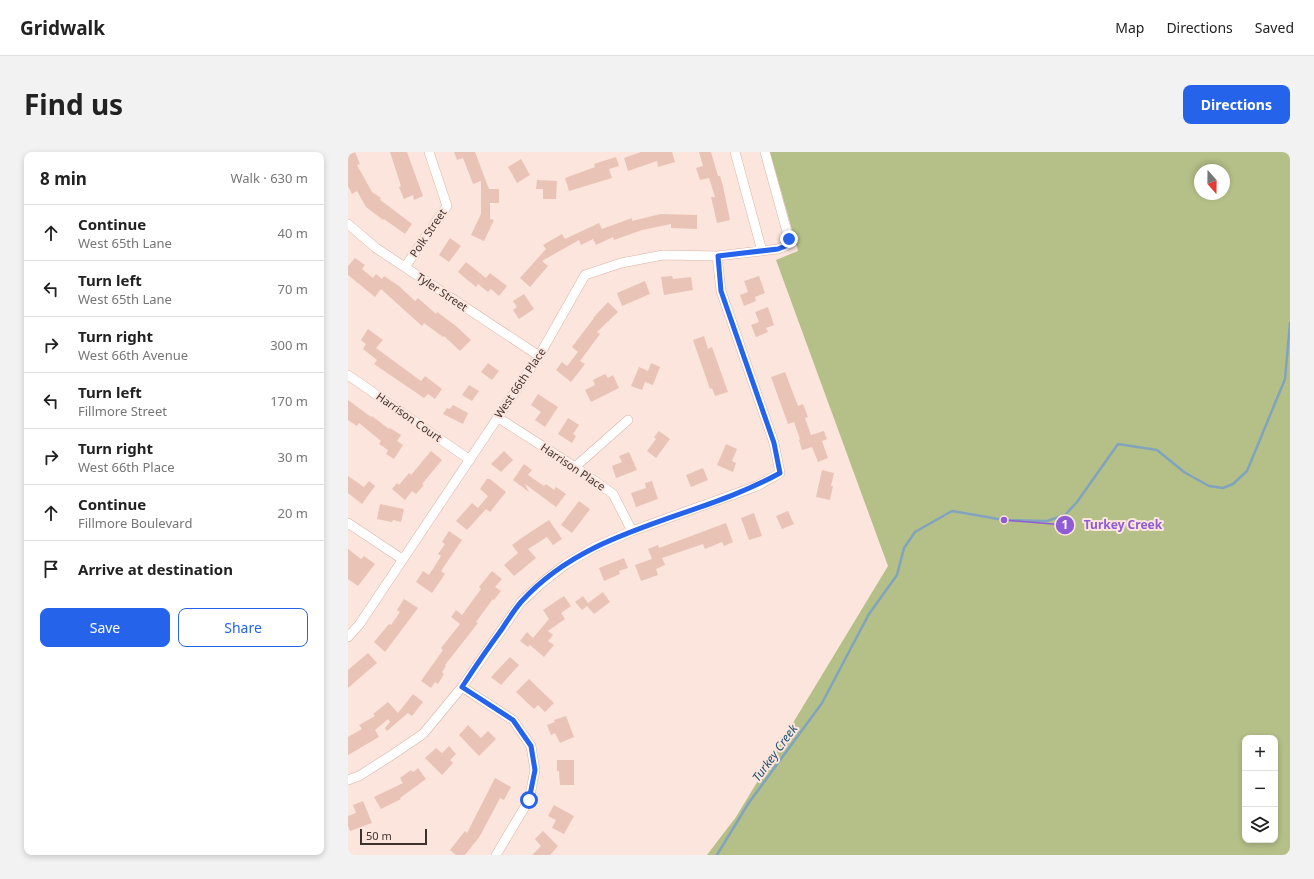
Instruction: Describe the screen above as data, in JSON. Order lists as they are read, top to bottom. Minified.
{"streets":{"street":["Polk Street","Tyler Street","West 66th Place","Harrison Court","Harrison Place"]},"crossings":[["Polk Street","Tyler Street"],["Tyler Street","West 66th Place"],["West 66th Place","Harrison Court"],["West 66th Place","Harrison Place"]],"water":["Turkey Creek"],"places":["Turkey Creek"],"scale_bar":"50 m","north":"bottom","page":{"header":"Gridwalk","nav":["Map","Directions","Saved"],"title":"Find us","buttons":["Directions",["Save","Share"]],"heading":["8 min","Walk · 630 m"],"list":[["Continue","West 65th Lane","40 m"],["Turn left","West 65th Lane","70 m"],["Turn right","West 66th Avenue","300 m"],["Turn left","Fillmore Street","170 m"],["Turn right","West 66th Place","30 m"],["Continue","Fillmore Boulevard","20 m"],"Arrive at destination"],"map_buttons":["+","−"],"scale":"50 m"}}
